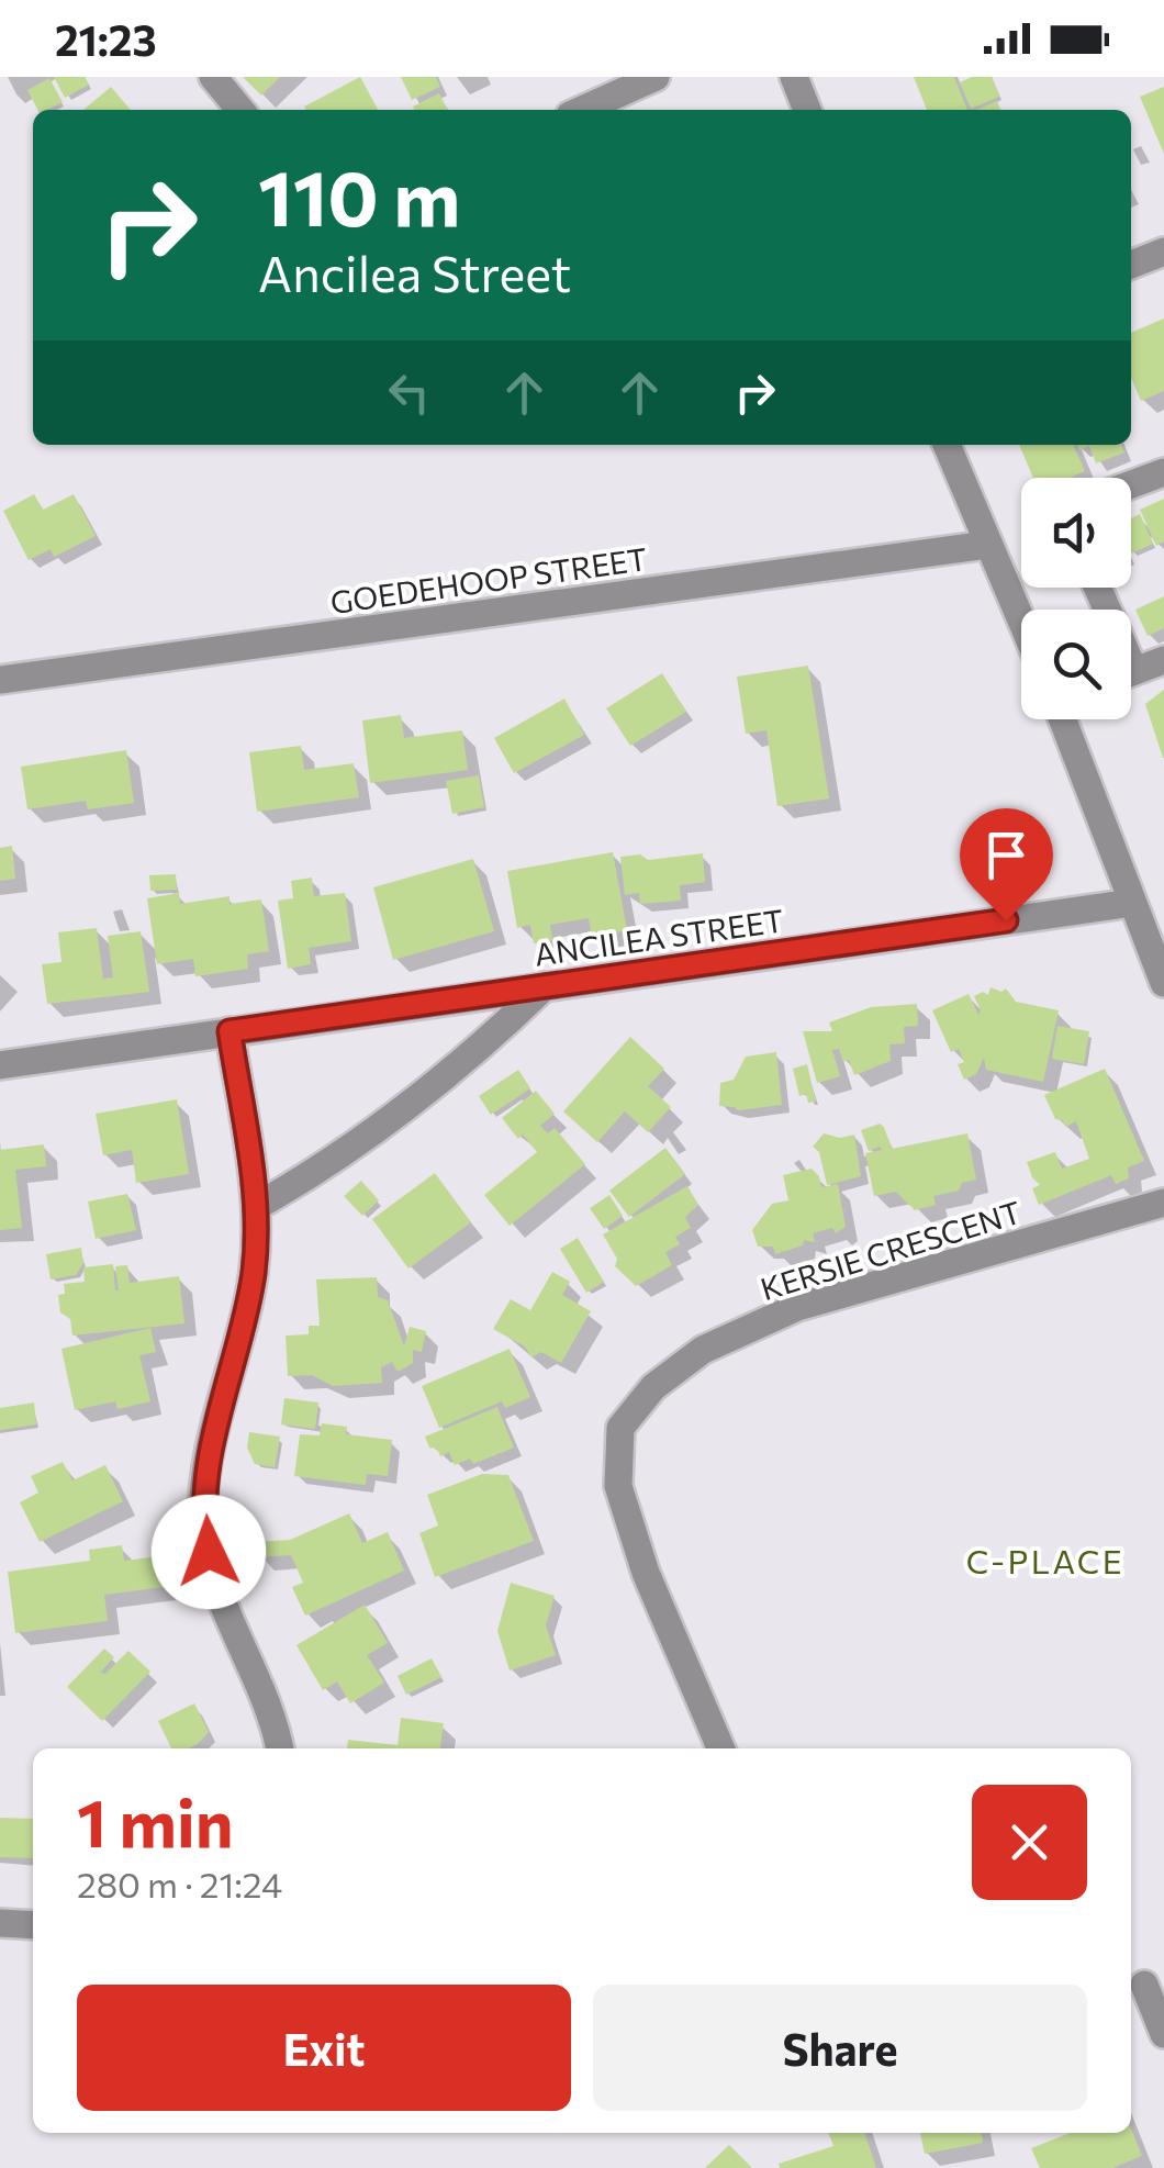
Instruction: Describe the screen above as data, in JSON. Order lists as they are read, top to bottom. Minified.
{"streets":{"street":["GOEDEHOOP STREET","ANCILEA STREET","KERSIE CRESCENT"]},"districts":["C-PLACE"],"page":{"status":"21:23","turn":["110 m","Ancilea Street"],"heading":["1 min","280 m · 21:24"],"buttons":["Exit","Share"]}}
